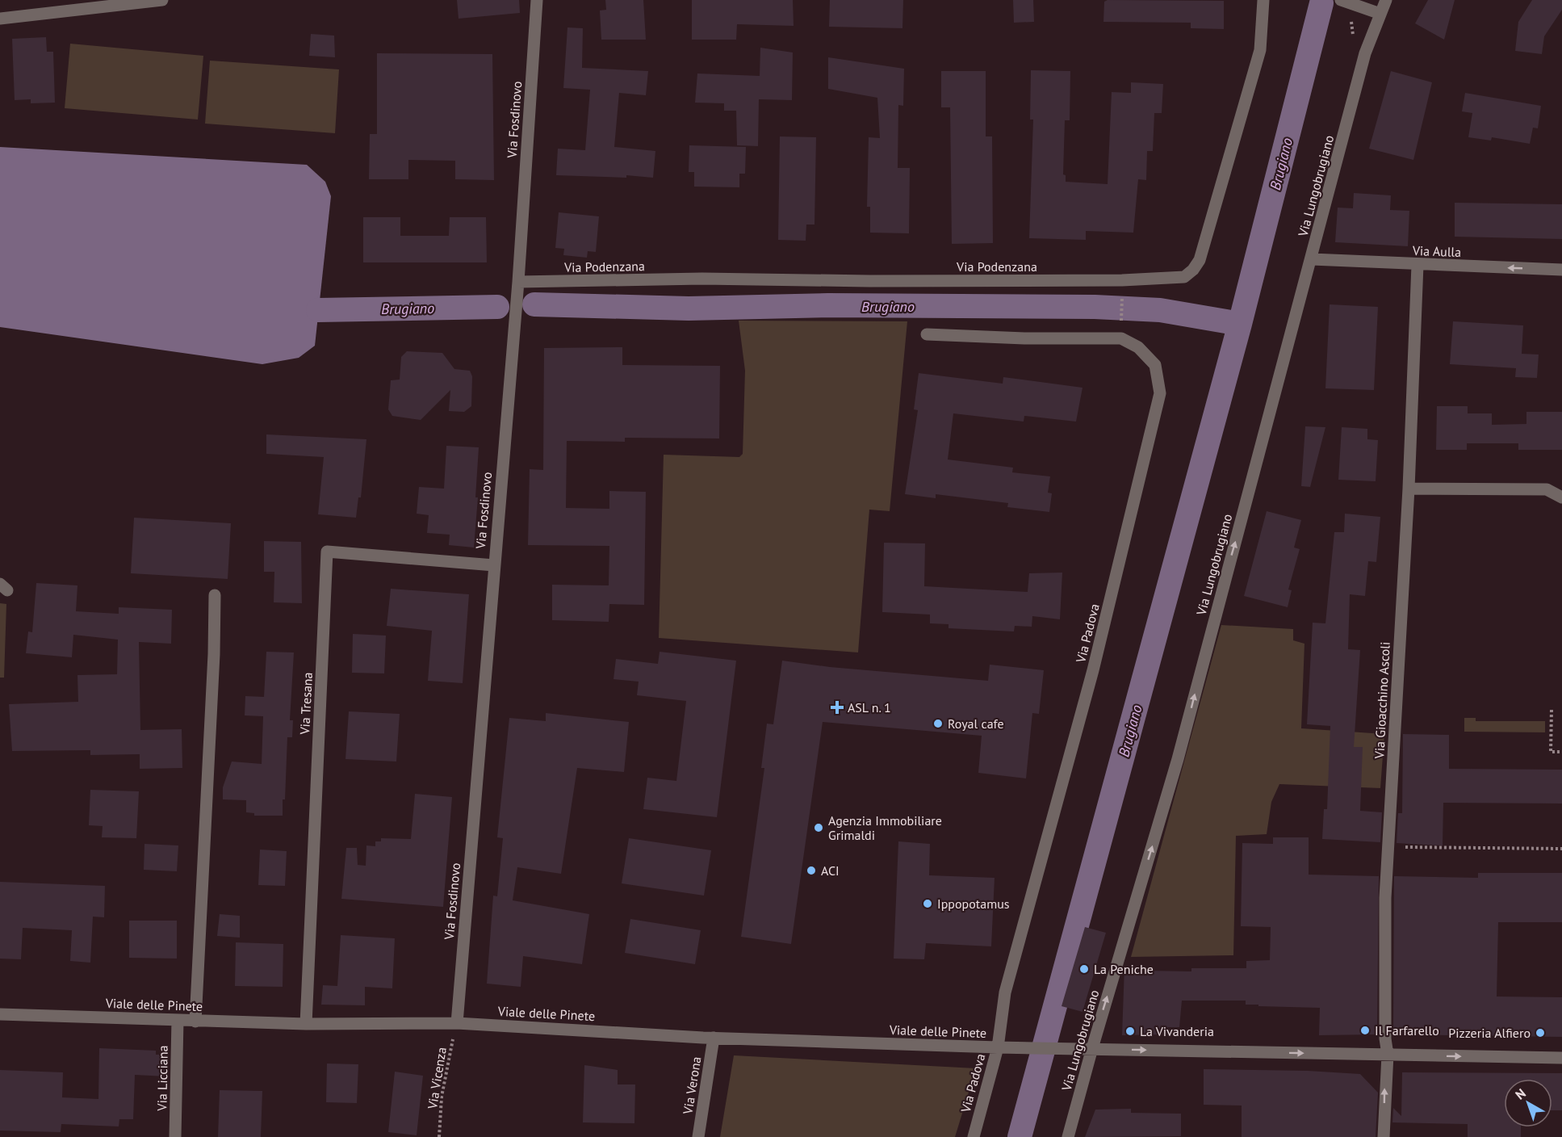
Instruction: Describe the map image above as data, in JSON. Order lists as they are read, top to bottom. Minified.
{"streets":{"street":["Via Fosdinovo","Via Lungobrugiano","Via Aulla","Via Podenzana","Via Padova","Via Gioacchino Ascoli","Via Tresana","Viale delle Pinete","Via Licciana","Via Verona"],"path":["Via Vicenza"]},"crossings":[["Via Fosdinovo","Via Podenzana"],["Via Fosdinovo","Via Tresana"],["Via Fosdinovo","Viale delle Pinete"],["Via Fosdinovo","Via Vicenza"],["Via Lungobrugiano","Via Aulla"],["Via Lungobrugiano","Viale delle Pinete"],["Via Aulla","Via Gioacchino Ascoli"],["Via Padova","Viale delle Pinete"],["Via Gioacchino Ascoli","Viale delle Pinete"],["Via Tresana","Viale delle Pinete"],["Viale delle Pinete","Via Licciana"],["Viale delle Pinete","Via Vicenza"],["Viale delle Pinete","Via Verona"]],"one_way":["Via Lungobrugiano","Via Aulla"],"water":["Brugiano"],"places":{"health":["ASL n. 1"],"other":["Royal cafe","Agenzia Immobiliare Grimaldi","ACI","Ippopotamus","La Peniche","Il Farfarello","La Vivanderia","Pizzeria Alfiero"]},"north":"top left"}
